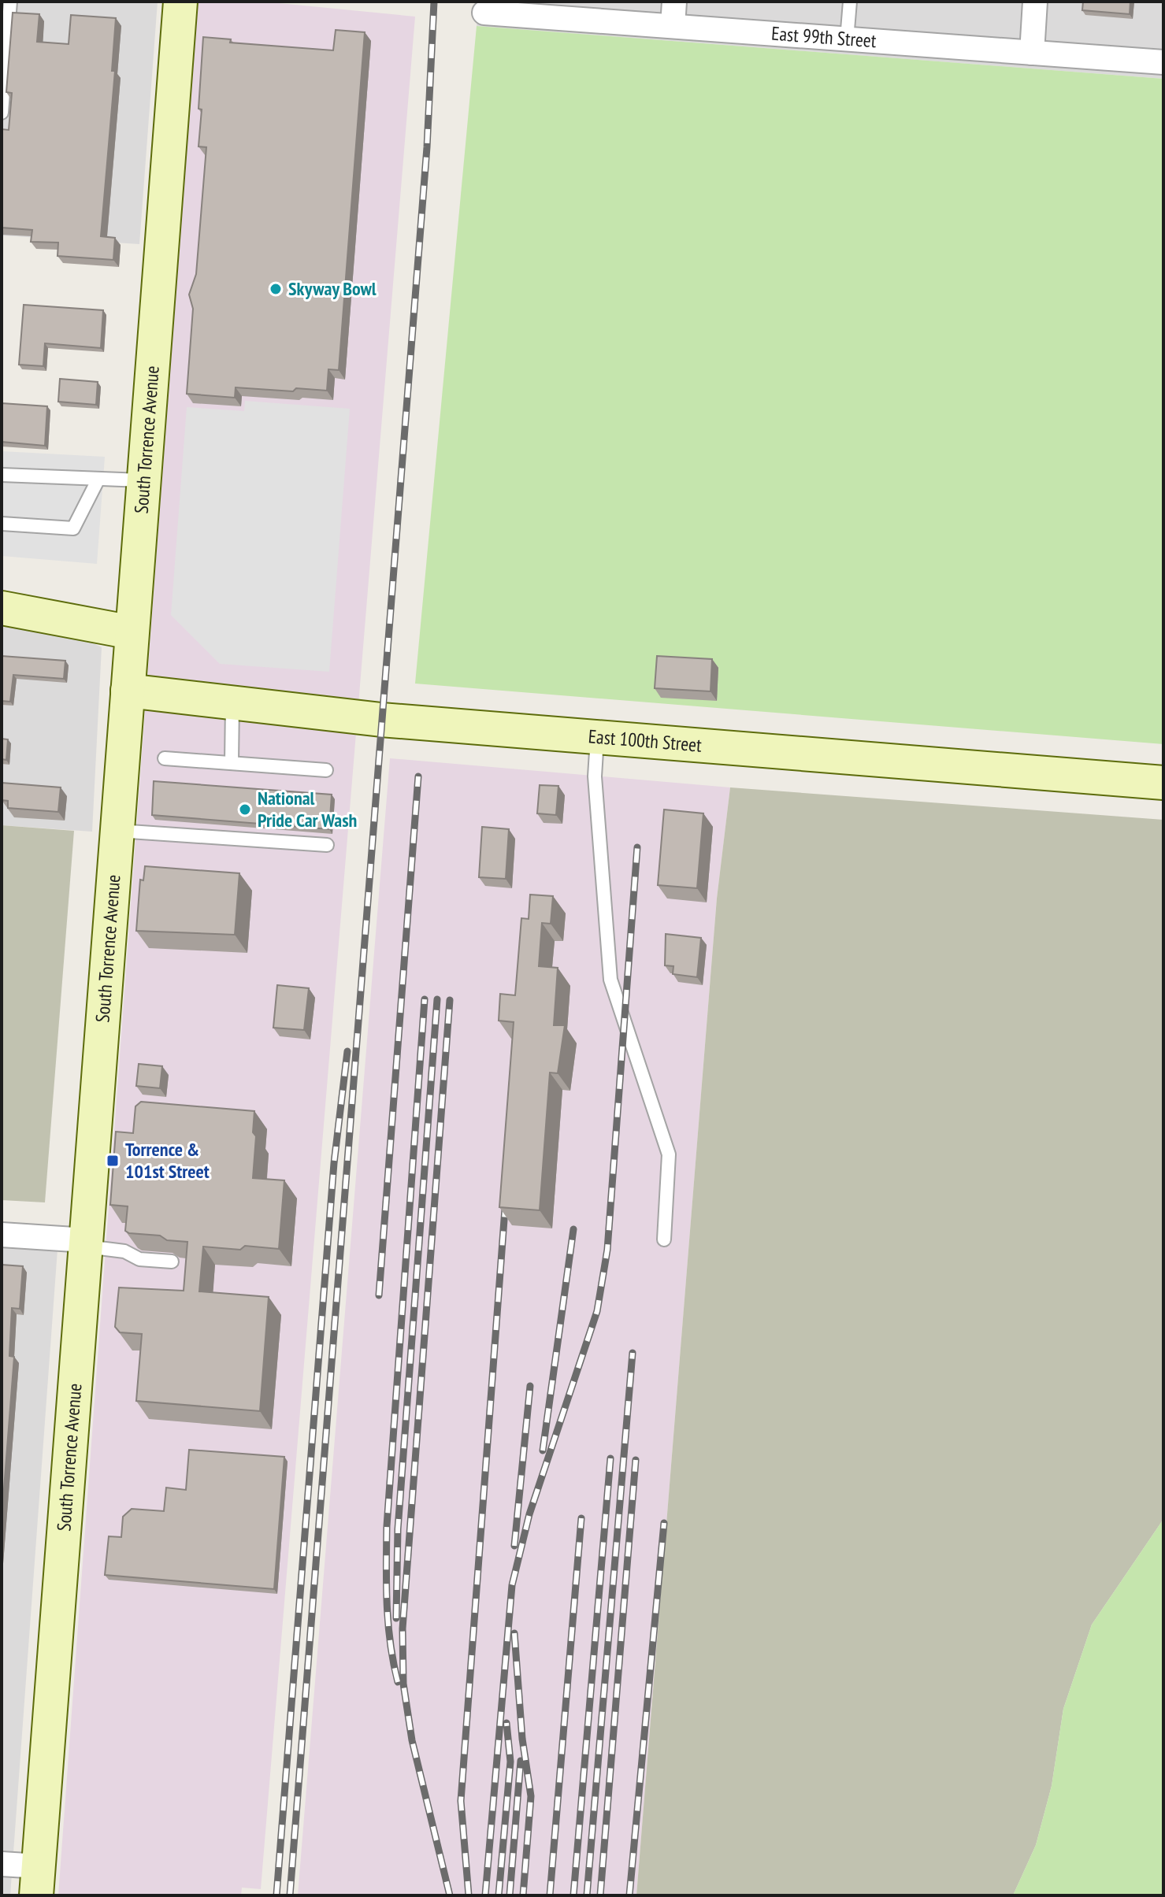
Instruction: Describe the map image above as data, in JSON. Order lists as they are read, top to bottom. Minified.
{"streets":{"main road":["South Torrence Avenue","East 100th Street"],"street":["East 99th Street"]},"crossings":[["South Torrence Avenue","East 100th Street"]],"places":{"other":["Skyway Bowl","National Pride Car Wash"],"transit":["Torrence & 101st Street"]}}
